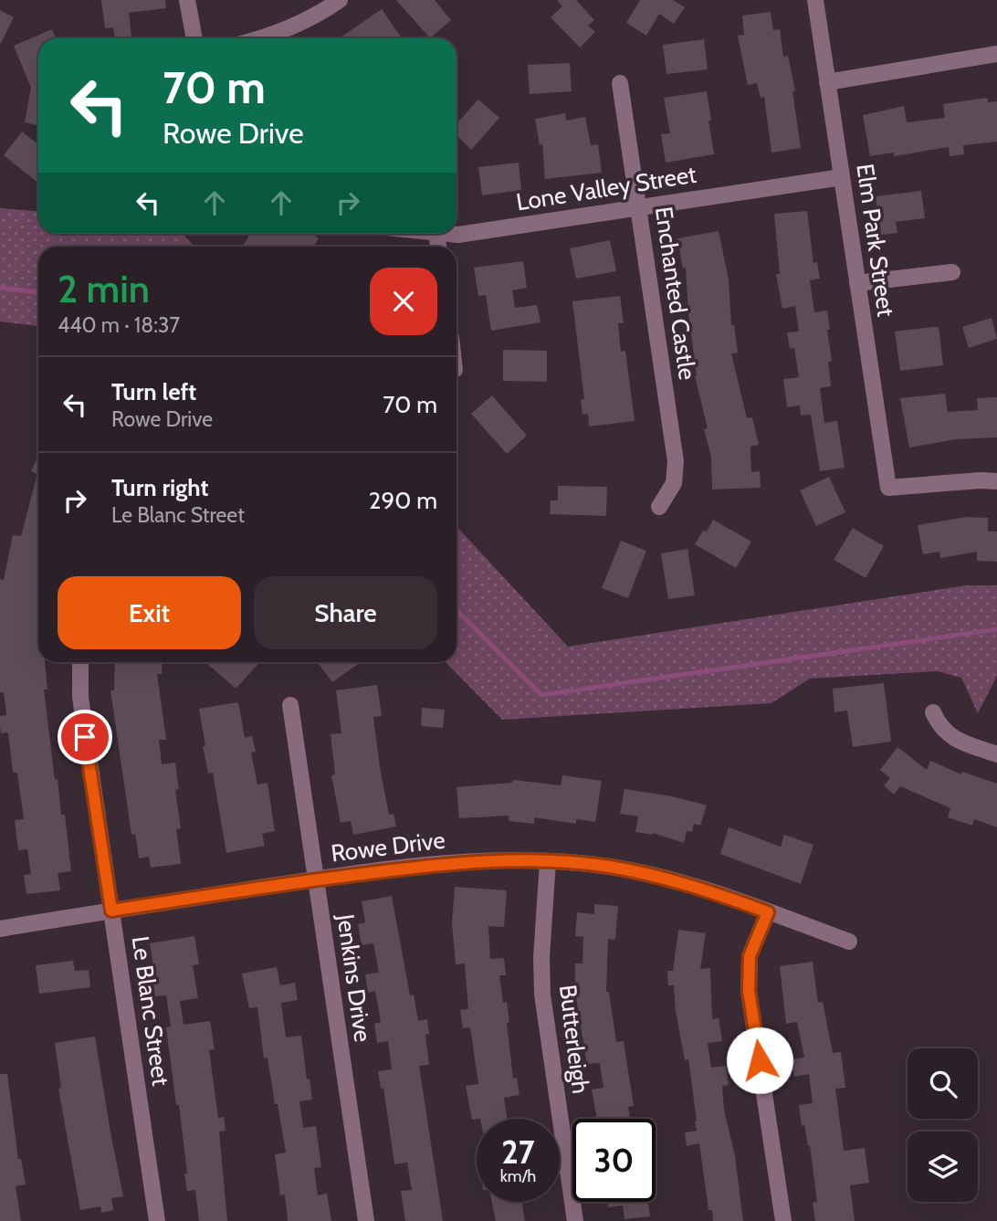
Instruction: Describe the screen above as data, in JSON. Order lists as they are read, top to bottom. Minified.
{"streets":{"street":["Lone Valley Street","Elm Park Street","Enchanted Castle","Rowe Drive","Jenkins Drive","Le Blanc Street","Butterleigh"]},"crossings":[["Lone Valley Street","Elm Park Street"],["Lone Valley Street","Enchanted Castle"],["Rowe Drive","Jenkins Drive"],["Rowe Drive","Le Blanc Street"],["Rowe Drive","Butterleigh"]],"page":{"turn":["70 m","Rowe Drive"],"heading":["2 min","440 m · 18:37"],"list":[{"name":"Turn left","note":"Rowe Drive","value":"70 m"},{"name":"Turn right","note":"Le Blanc Street","value":"290 m"}],"buttons":["Exit","Share"],"speed":"27 km/h","limit":"30"}}
